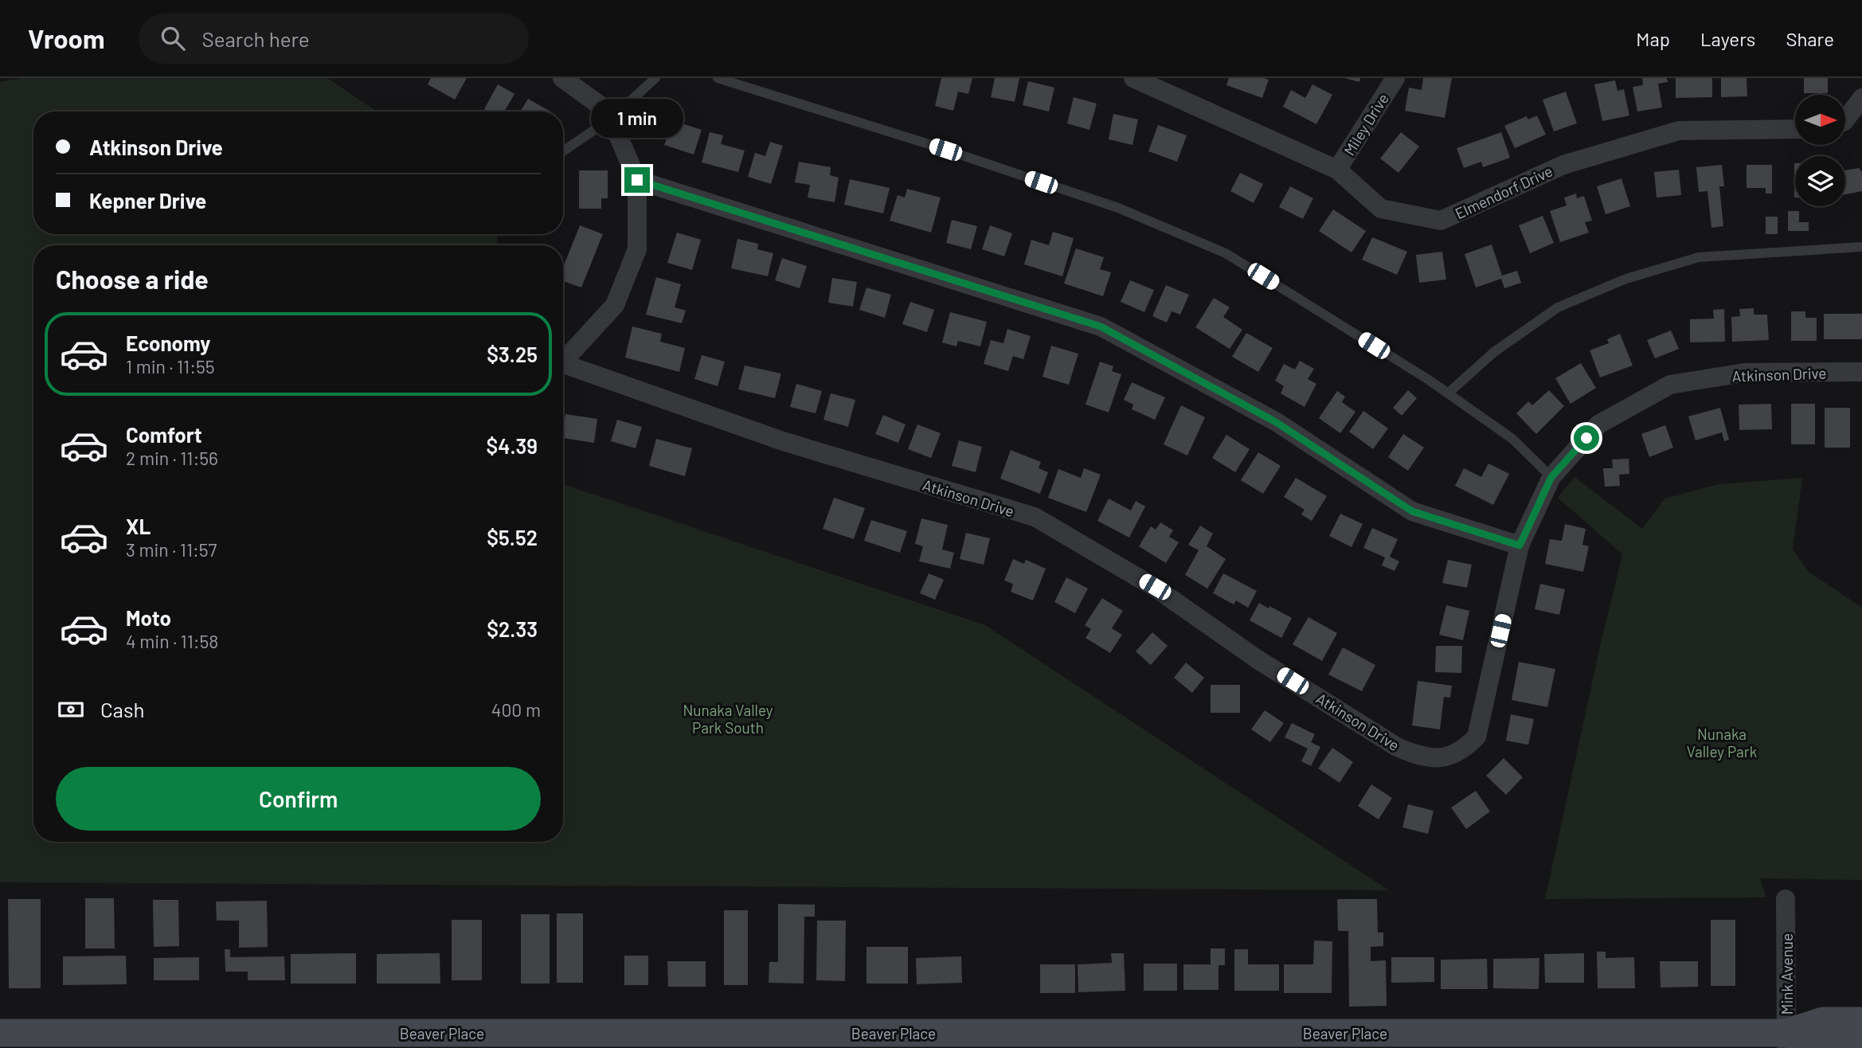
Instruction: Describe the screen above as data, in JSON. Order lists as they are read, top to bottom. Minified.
{"streets":{"street":["Miley Drive","Elmendorf Drive","Atkinson Drive","Mink Avenue","Beaver Place"]},"crossings":[["Miley Drive","Elmendorf Drive"],["Mink Avenue","Beaver Place"]],"parks":["Nunaka Valley Park South","Nunaka Valley Park"],"north":"right","page":{"header":"Vroom","search":"Search here","nav":["Map","Layers","Share"],"bubble":"1 min","banner":["Atkinson Drive","Kepner Drive"],"heading":"Choose a ride","list":[{"name":"Economy","note":"1 min · 11:55","value":"$3.25"},{"name":"Comfort","note":"2 min · 11:56","value":"$4.39"},{"name":"XL","note":"3 min · 11:57","value":"$5.52"},{"name":"Moto","note":"4 min · 11:58","value":"$2.33"}],"pay":["Cash","400 m"],"buttons":"Confirm"}}
